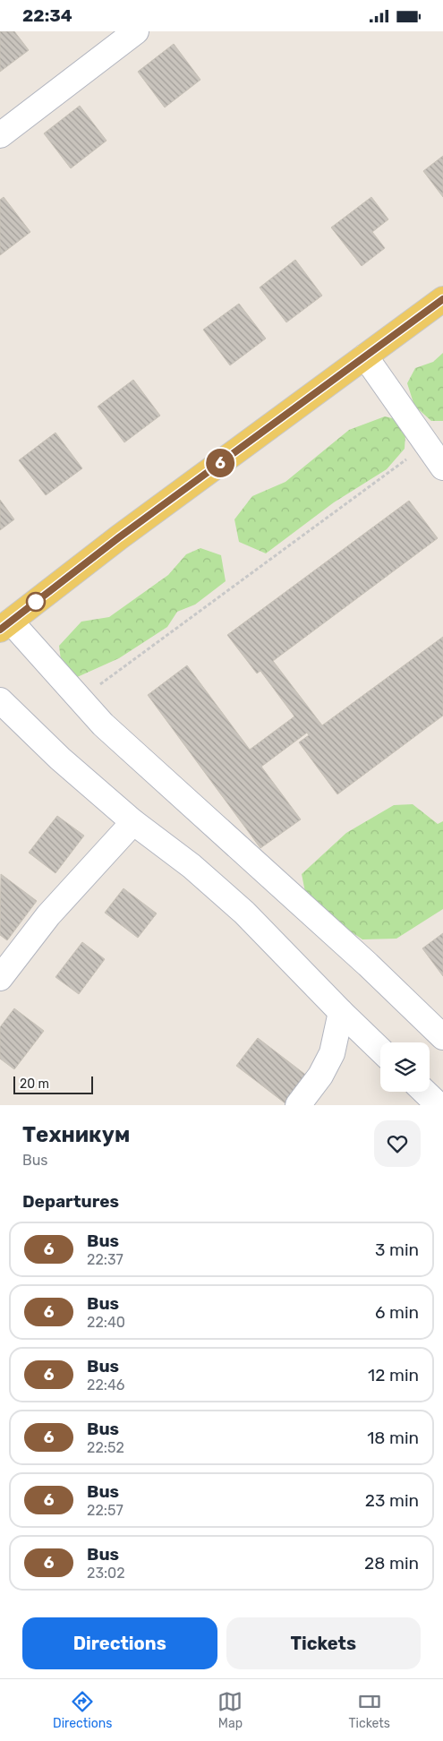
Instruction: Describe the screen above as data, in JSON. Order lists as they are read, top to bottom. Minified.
{"lines":["bus line 6"],"scale_bar":"20 m","page":{"status":"22:34","on_map":"6","scale":"20 m","heading":[["Техникум","Bus"],"Departures"],"list":[{"mark":"6","name":"Bus","note":"22:37","value":"3 min"},{"mark":"6","name":"Bus","note":"22:40","value":"6 min"},{"mark":"6","name":"Bus","note":"22:46","value":"12 min"},{"mark":"6","name":"Bus","note":"22:52","value":"18 min"},{"mark":"6","name":"Bus","note":"22:57","value":"23 min"},{"mark":"6","name":"Bus","note":"23:02","value":"28 min"}],"buttons":["Directions","Tickets"],"tabs":["Directions","Map","Tickets"]}}
